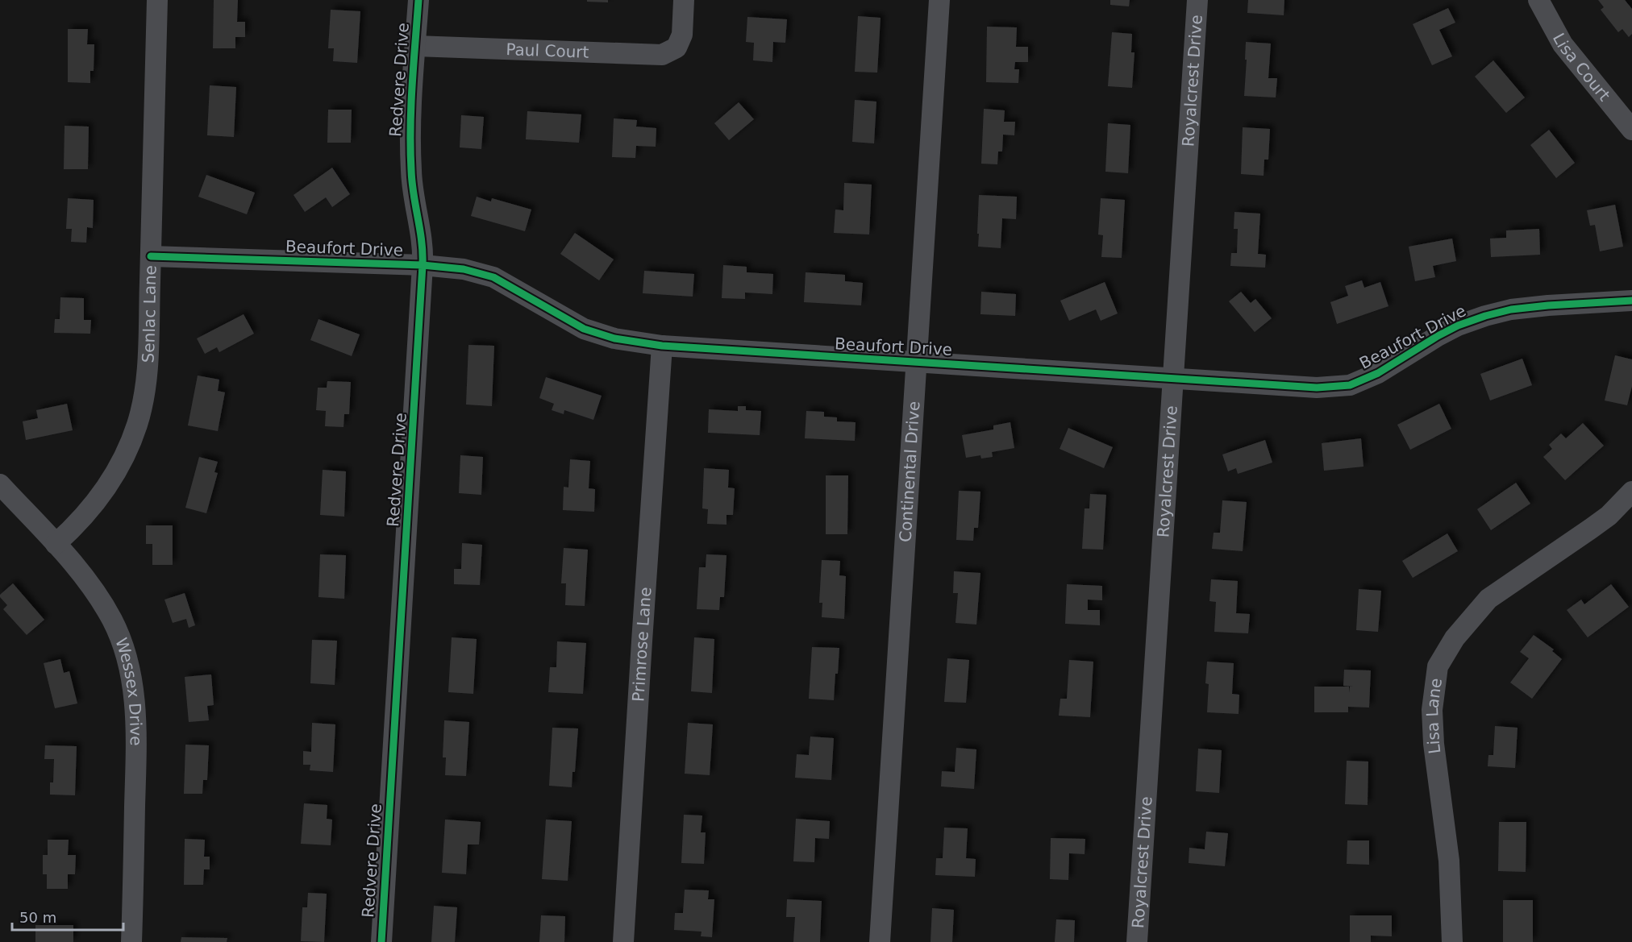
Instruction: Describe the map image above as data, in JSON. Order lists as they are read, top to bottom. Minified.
{"streets":{"street":["Paul Court","Lisa Court","Redvere Drive","Royalcrest Drive","Beaufort Drive","Senlac Lane","Continental Drive","Primrose Lane","Wessex Drive","Lisa Lane"]},"crossings":[["Paul Court","Redvere Drive"],["Redvere Drive","Beaufort Drive"],["Royalcrest Drive","Beaufort Drive"],["Beaufort Drive","Senlac Lane"],["Beaufort Drive","Continental Drive"],["Beaufort Drive","Primrose Lane"],["Senlac Lane","Wessex Drive"]],"scale_bar":"50 m"}
